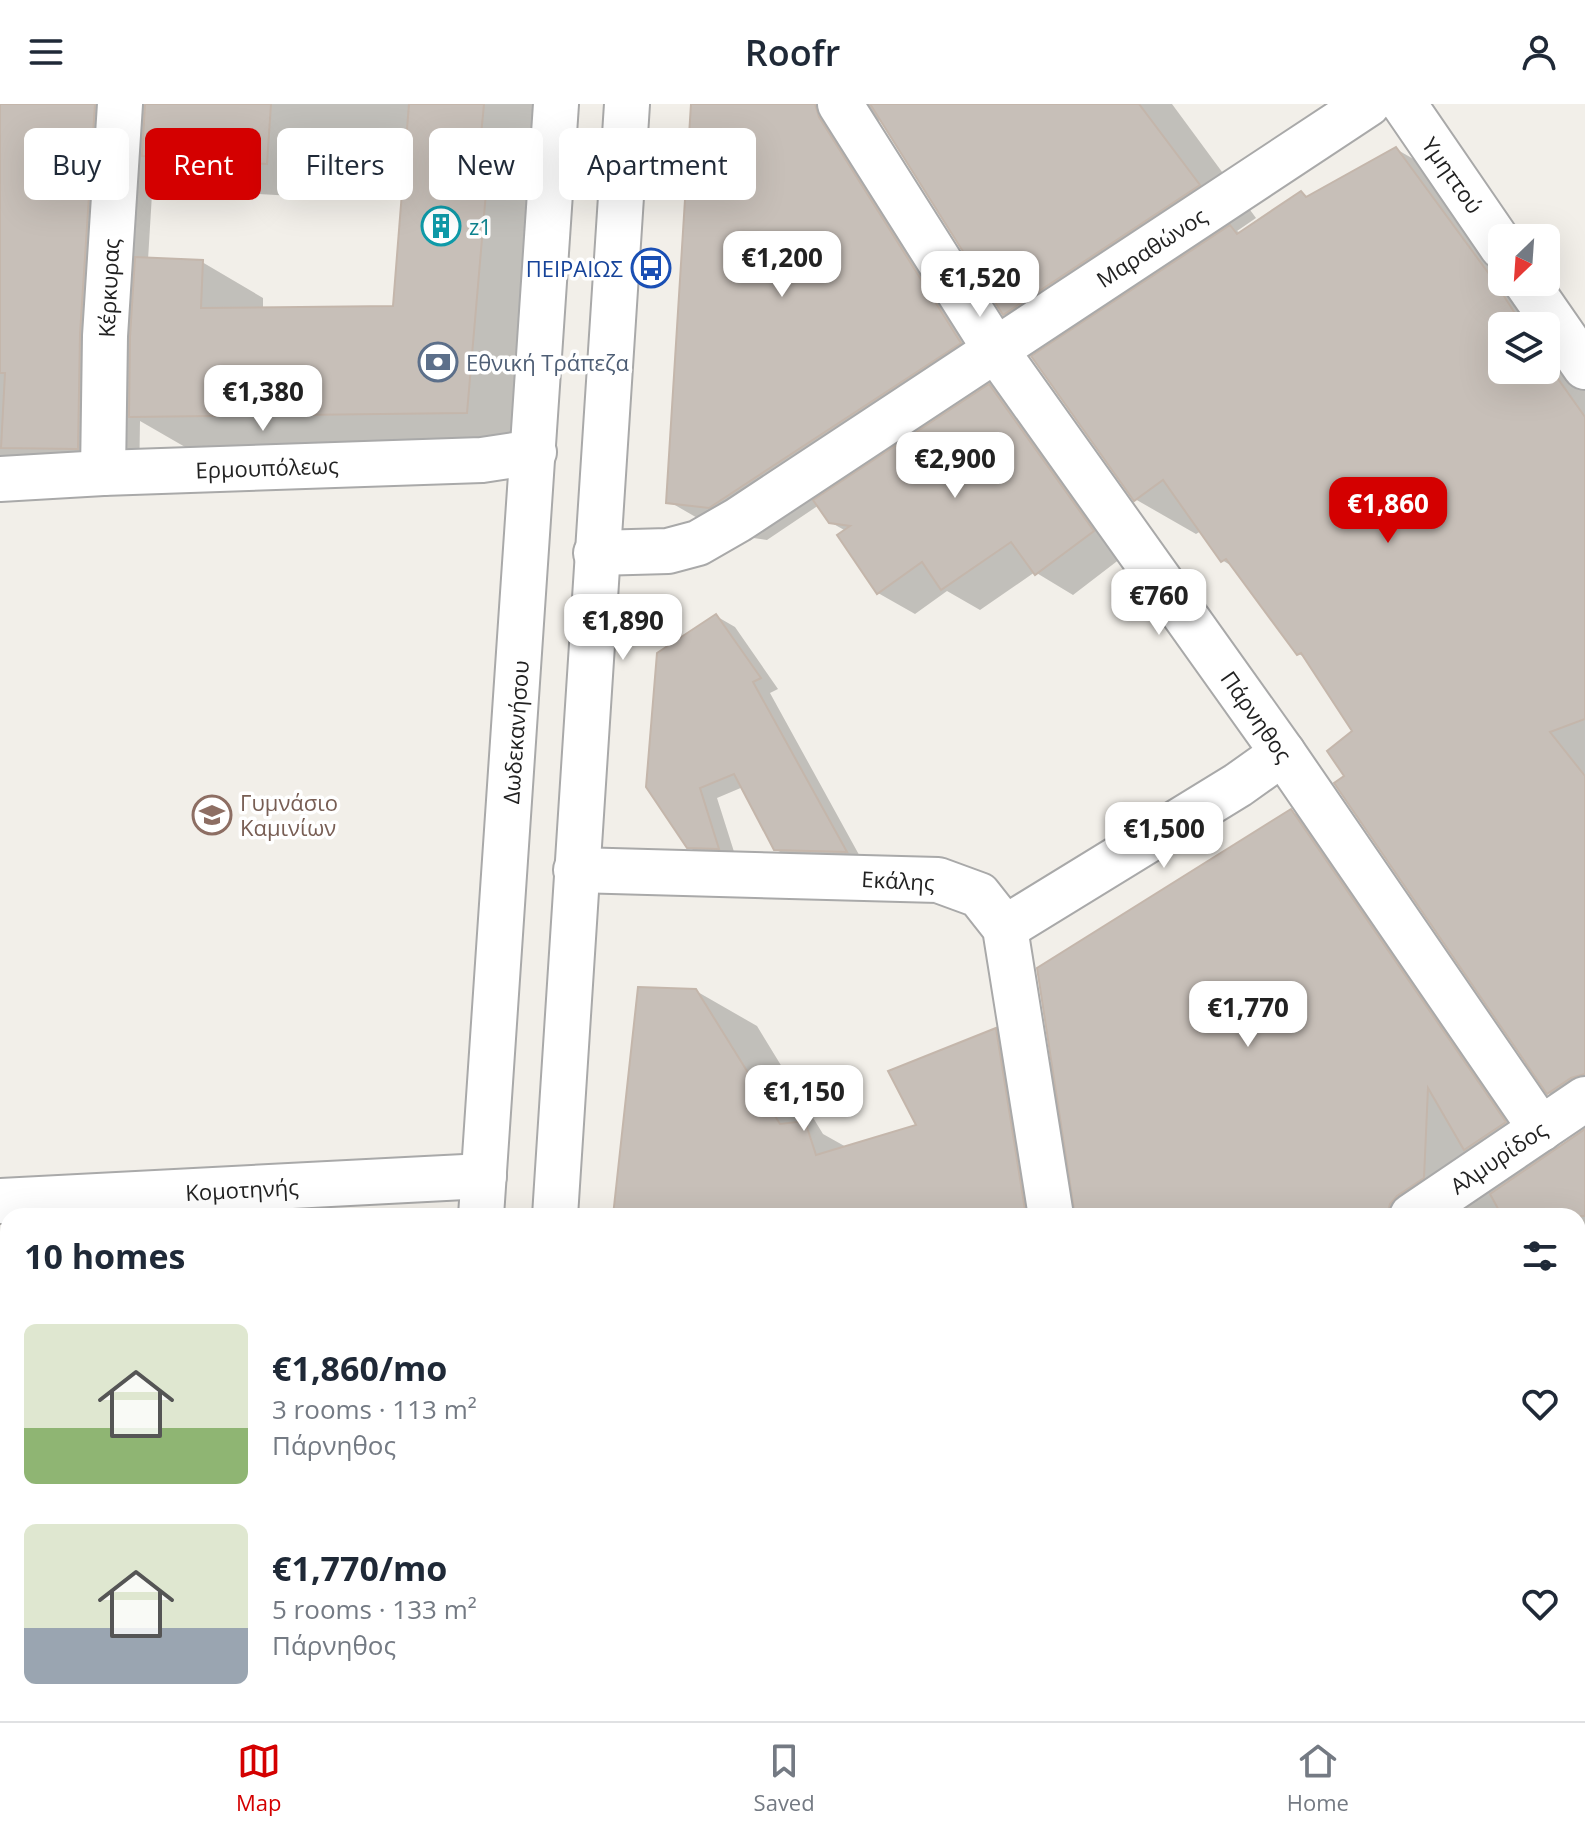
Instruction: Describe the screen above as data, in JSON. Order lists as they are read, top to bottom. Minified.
{"streets":{"street":["Υμηττού","Μαραθώνος","Κέρκυρας","Ερμουπόλεως","Πάρνηθος","Δωδεκανήσου","Εκάλης","Αλμυρίδος","Κομοτηνής"]},"crossings":[["Μαραθώνος","Πάρνηθος"],["Κέρκυρας","Ερμουπόλεως"],["Ερμουπόλεως","Δωδεκανήσου"],["Πάρνηθος","Αλμυρίδος"],["Δωδεκανήσου","Κομοτηνής"]],"places":{"building":["z1"],"bus stop":["ΠΕΙΡΑΙΩΣ"],"bank":["Εθνική Τράπεζα"],"school or university":["Γυμνάσιο Καμινίων"]},"north":"bottom left","page":{"header":"Roofr","chip":["Buy","Rent","Filters","New","Apartment"],"price":["€1,200","€1,520","€1,380","€2,900","€1,860","€760","€1,890","€1,500","€1,770","€1,150"],"heading":"10 homes","list":[{"name":"€1,860/mo","note":"3 rooms · 113 m² · Πάρνηθος"},{"name":"€1,770/mo","note":"5 rooms · 133 m² · Πάρνηθος"}],"tabs":["Map","Saved","Home"]}}
